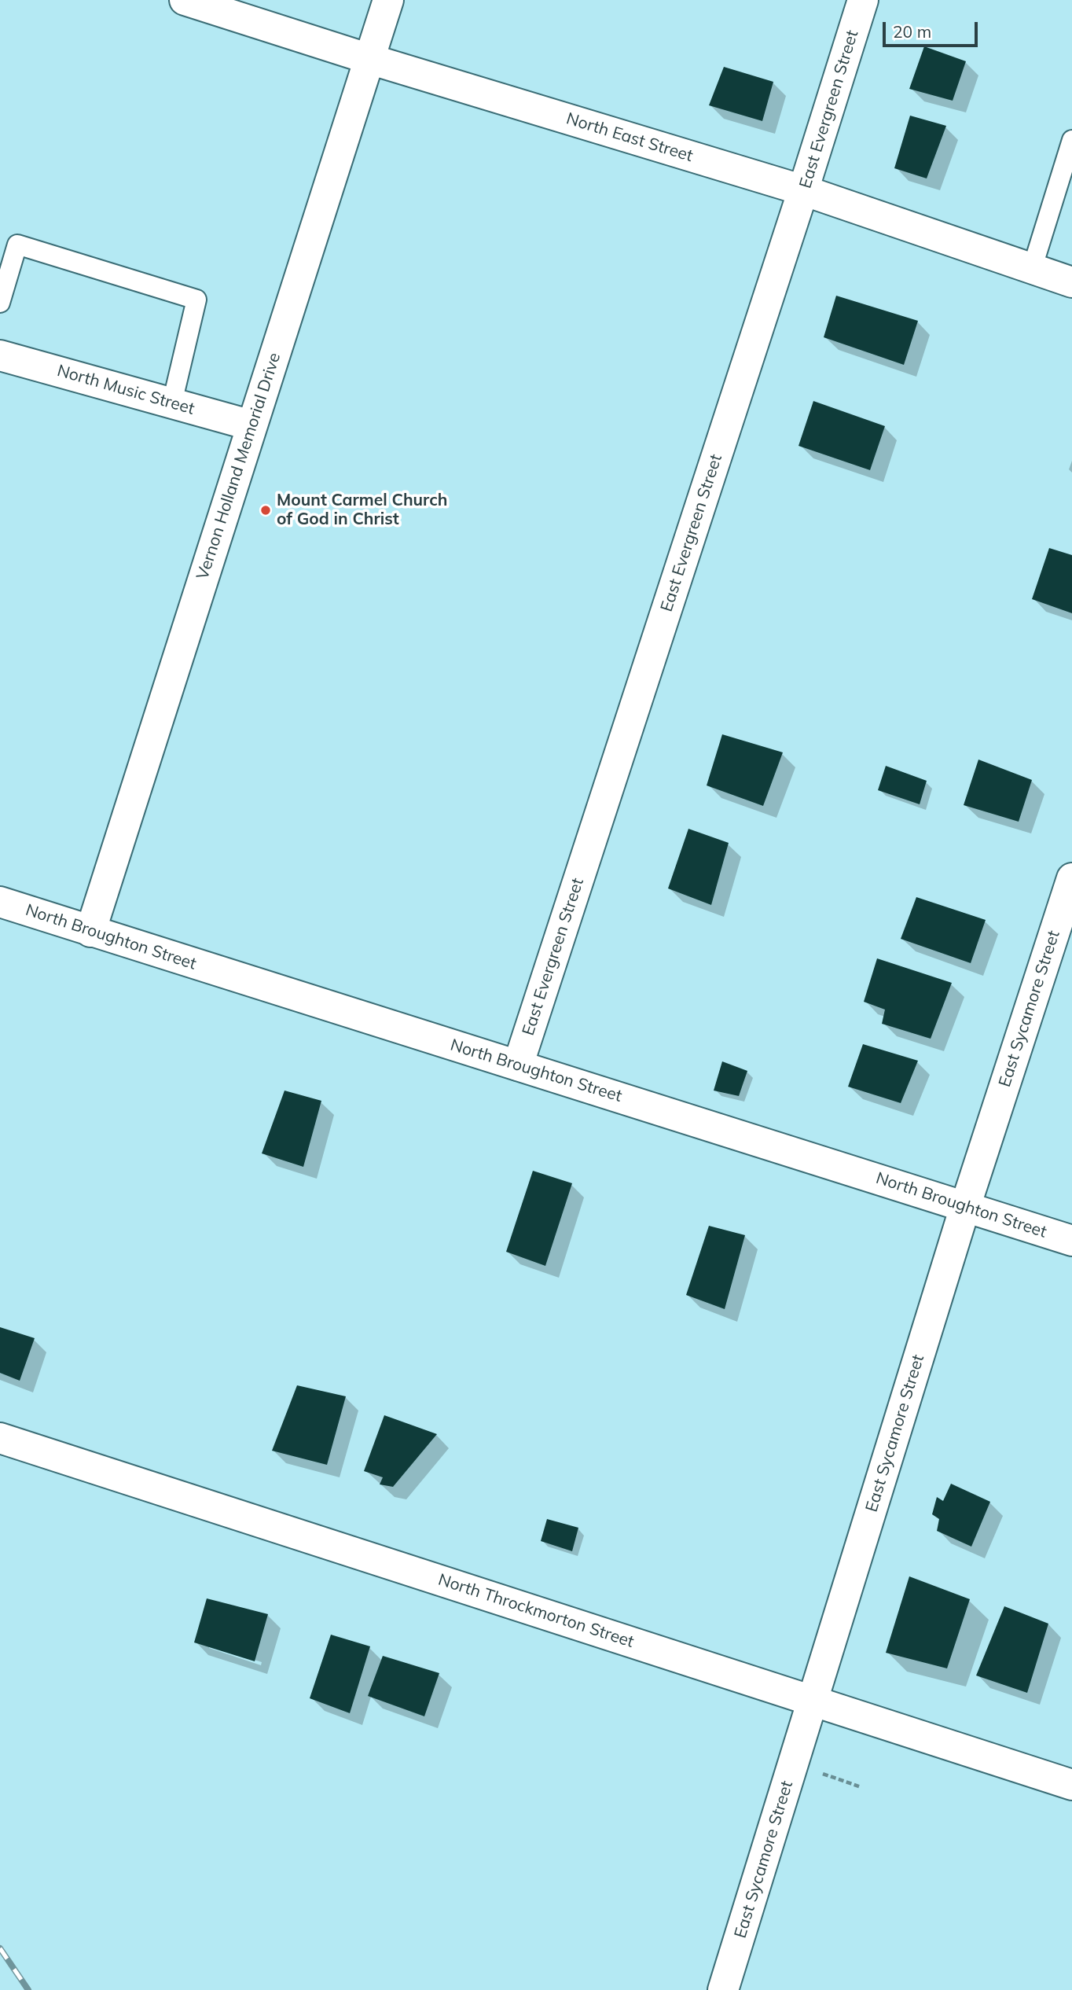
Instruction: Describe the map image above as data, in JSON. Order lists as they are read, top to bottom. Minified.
{"streets":{"street":["East Evergreen Street","North East Street","North Music Street","Vernon Holland Memorial Drive","North Broughton Street","East Sycamore Street","North Throckmorton Street"]},"crossings":[["East Evergreen Street","North East Street"],["East Evergreen Street","North Broughton Street"],["North East Street","Vernon Holland Memorial Drive"],["North Music Street","Vernon Holland Memorial Drive"],["Vernon Holland Memorial Drive","North Broughton Street"],["North Broughton Street","East Sycamore Street"],["East Sycamore Street","North Throckmorton Street"]],"places":["Mount Carmel Church of God in Christ"],"scale_bar":"20 m"}
